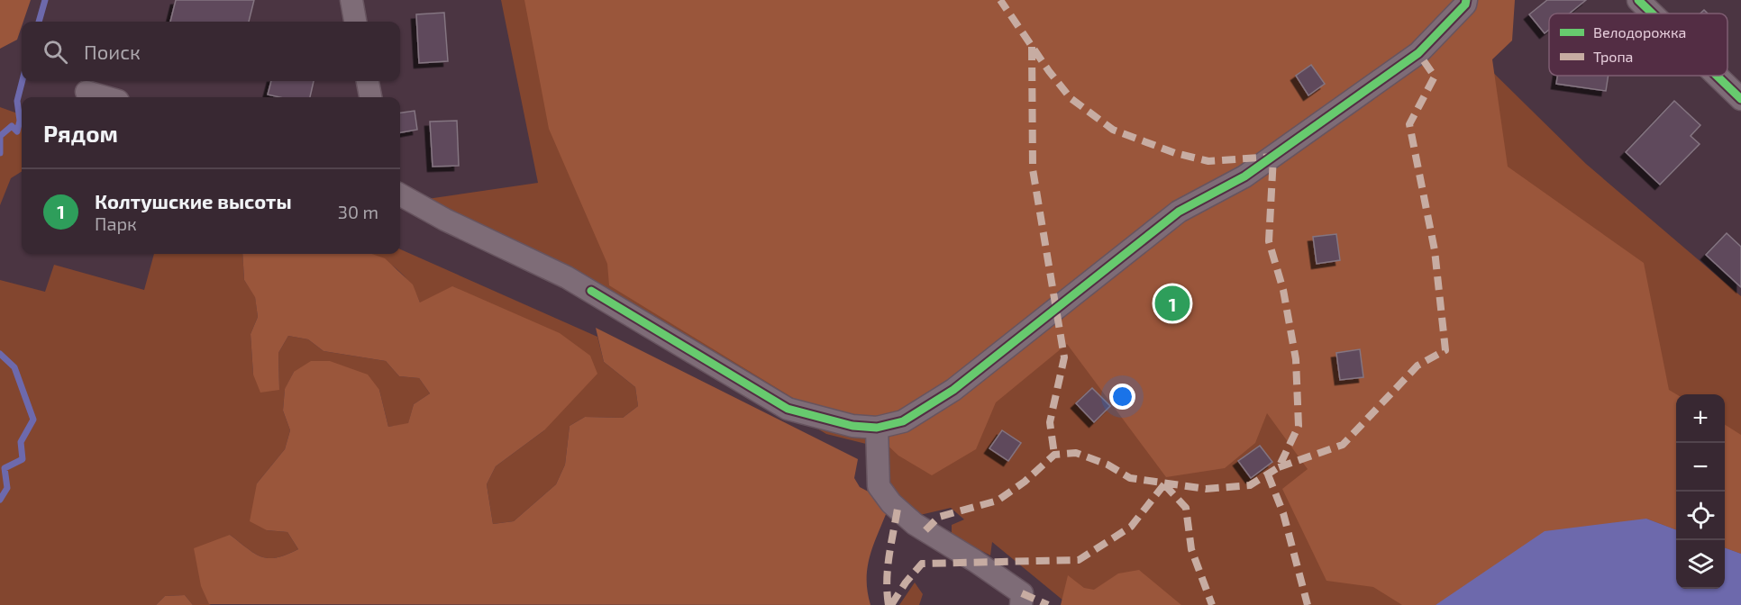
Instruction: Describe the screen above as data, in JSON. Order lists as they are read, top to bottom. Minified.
{"legend":["Велодорожка","Тропа"],"page":{"search":"Поиск","heading":"Рядом","list":[{"mark":"1","name":"Колтушские высоты","note":"Парк","value":"30 m"}],"pins":"1","map_buttons":["+","−"]}}
